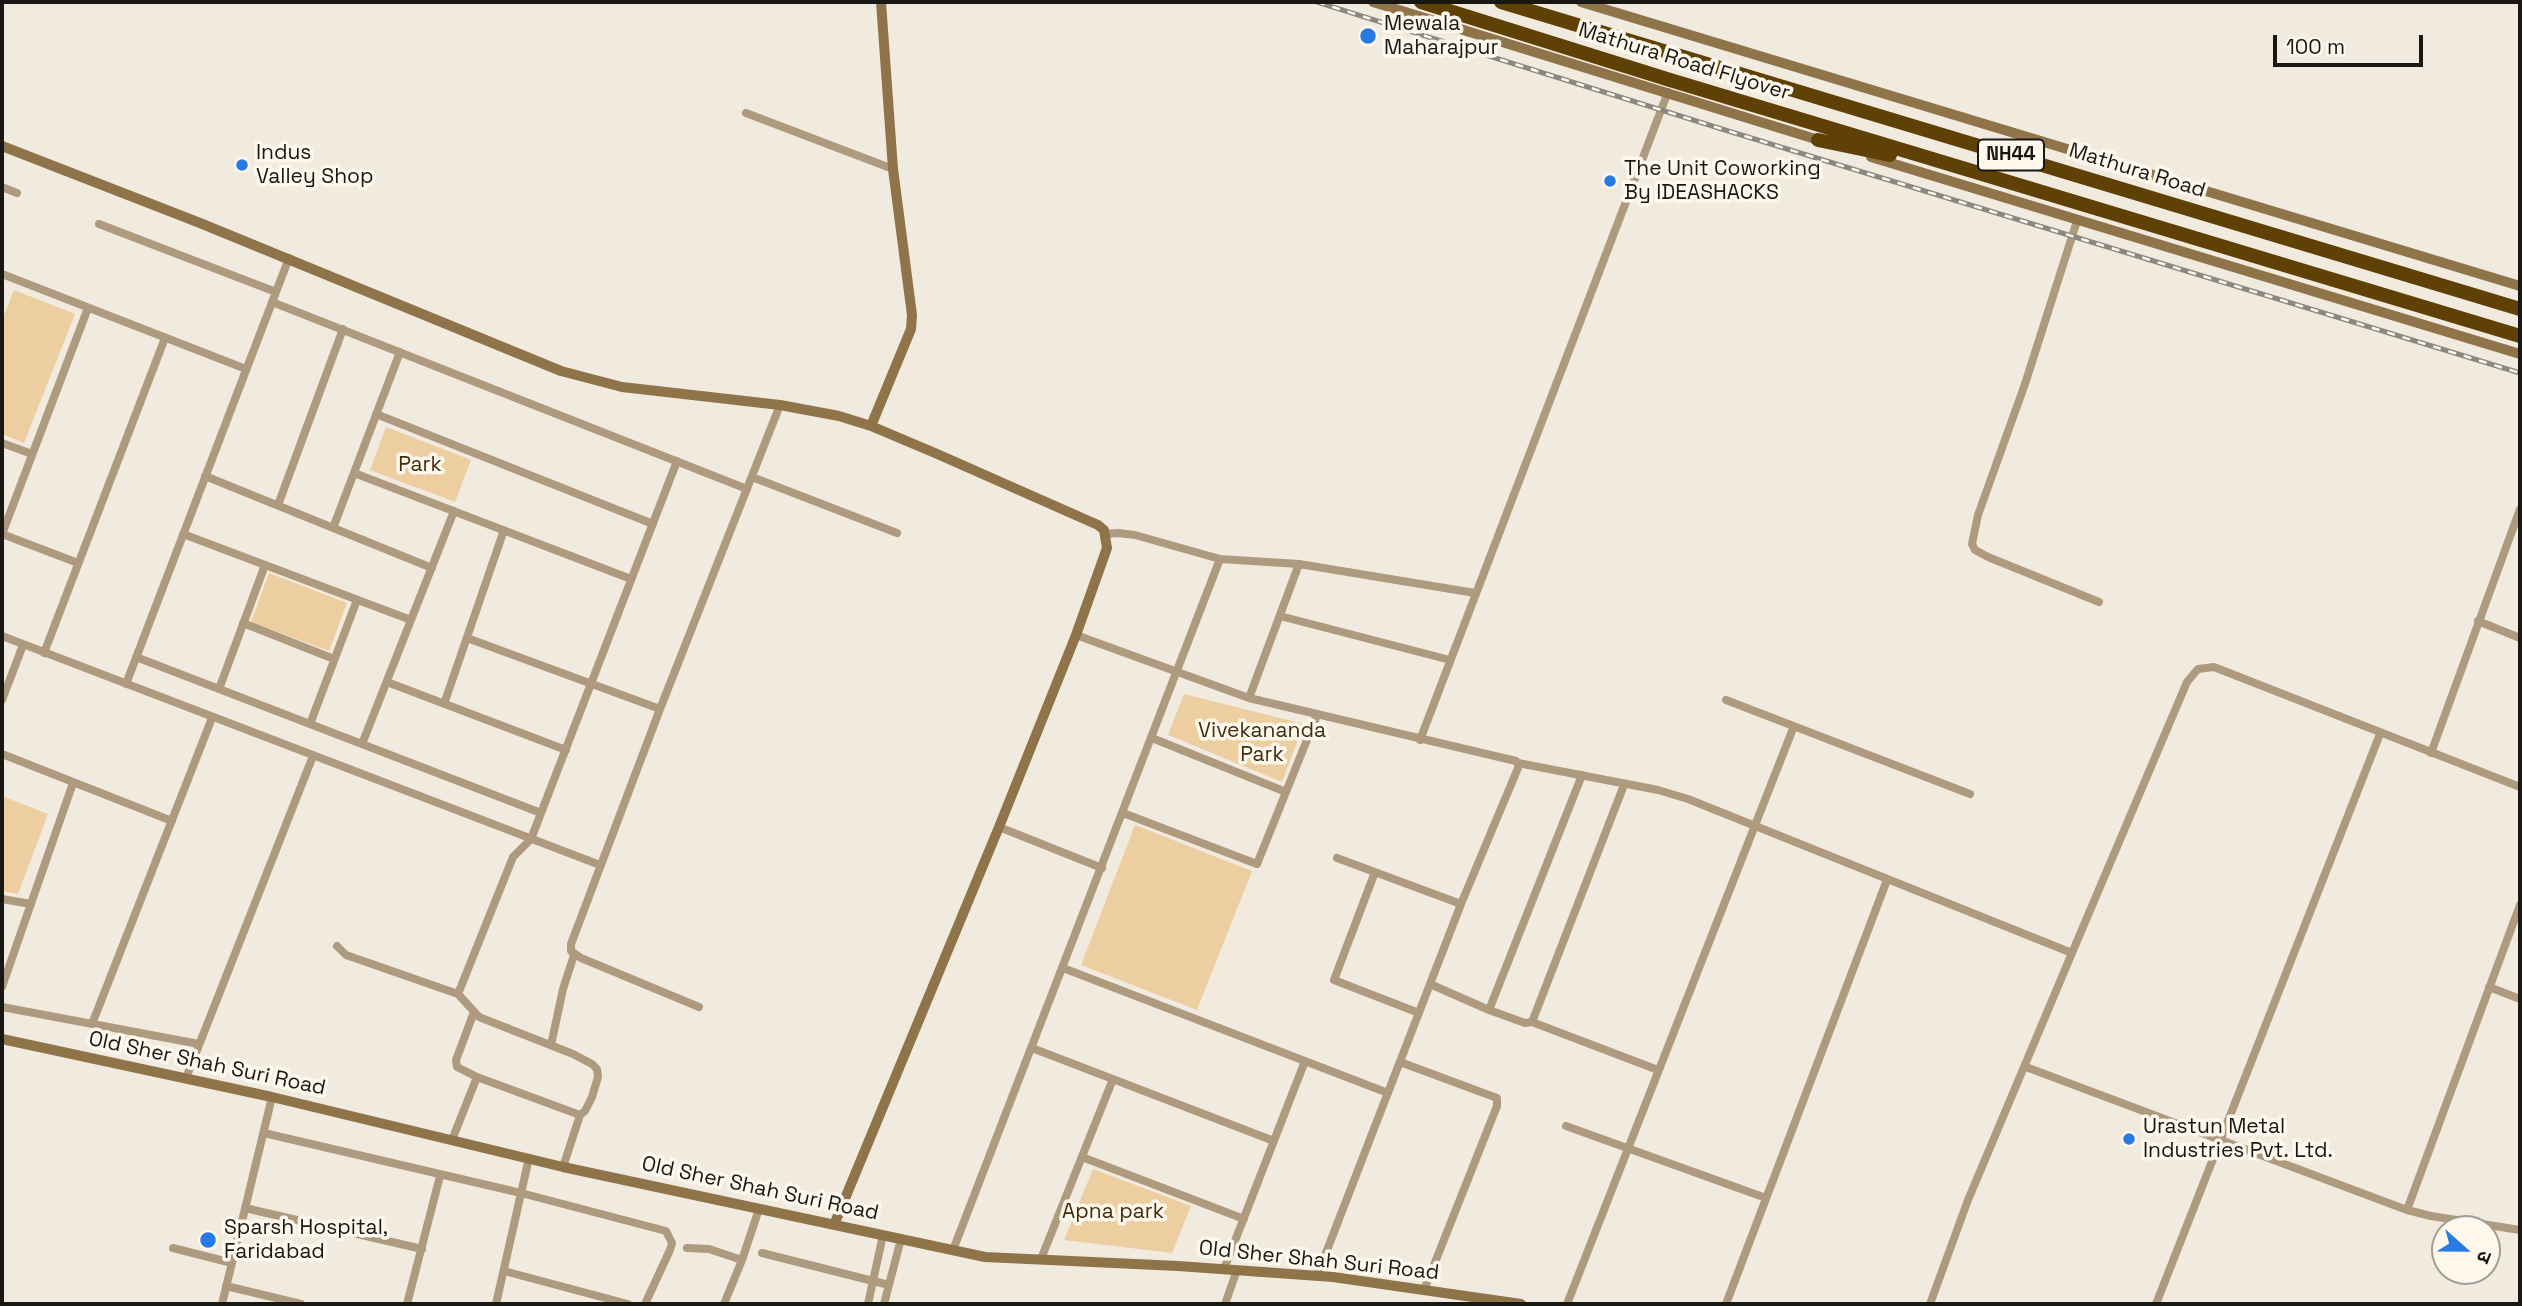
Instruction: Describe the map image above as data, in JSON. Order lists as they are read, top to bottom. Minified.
{"streets":{"highway":["Mathura Road Flyover","NH44","Mathura Road"],"street":["Old Sher Shah Suri Road"]},"crossings":[["Mathura Road Flyover","NH44"]],"parks":["Park","Vivekananda Park","Apna park"],"places":["Mewala Maharajpur","Indus Valley Shop","The Unit Coworking By IDEASHACKS","Urastun Metal Industries Pvt. Ltd.","Sparsh Hospital, Faridabad"],"scale_bar":"100 m","north":"right"}
